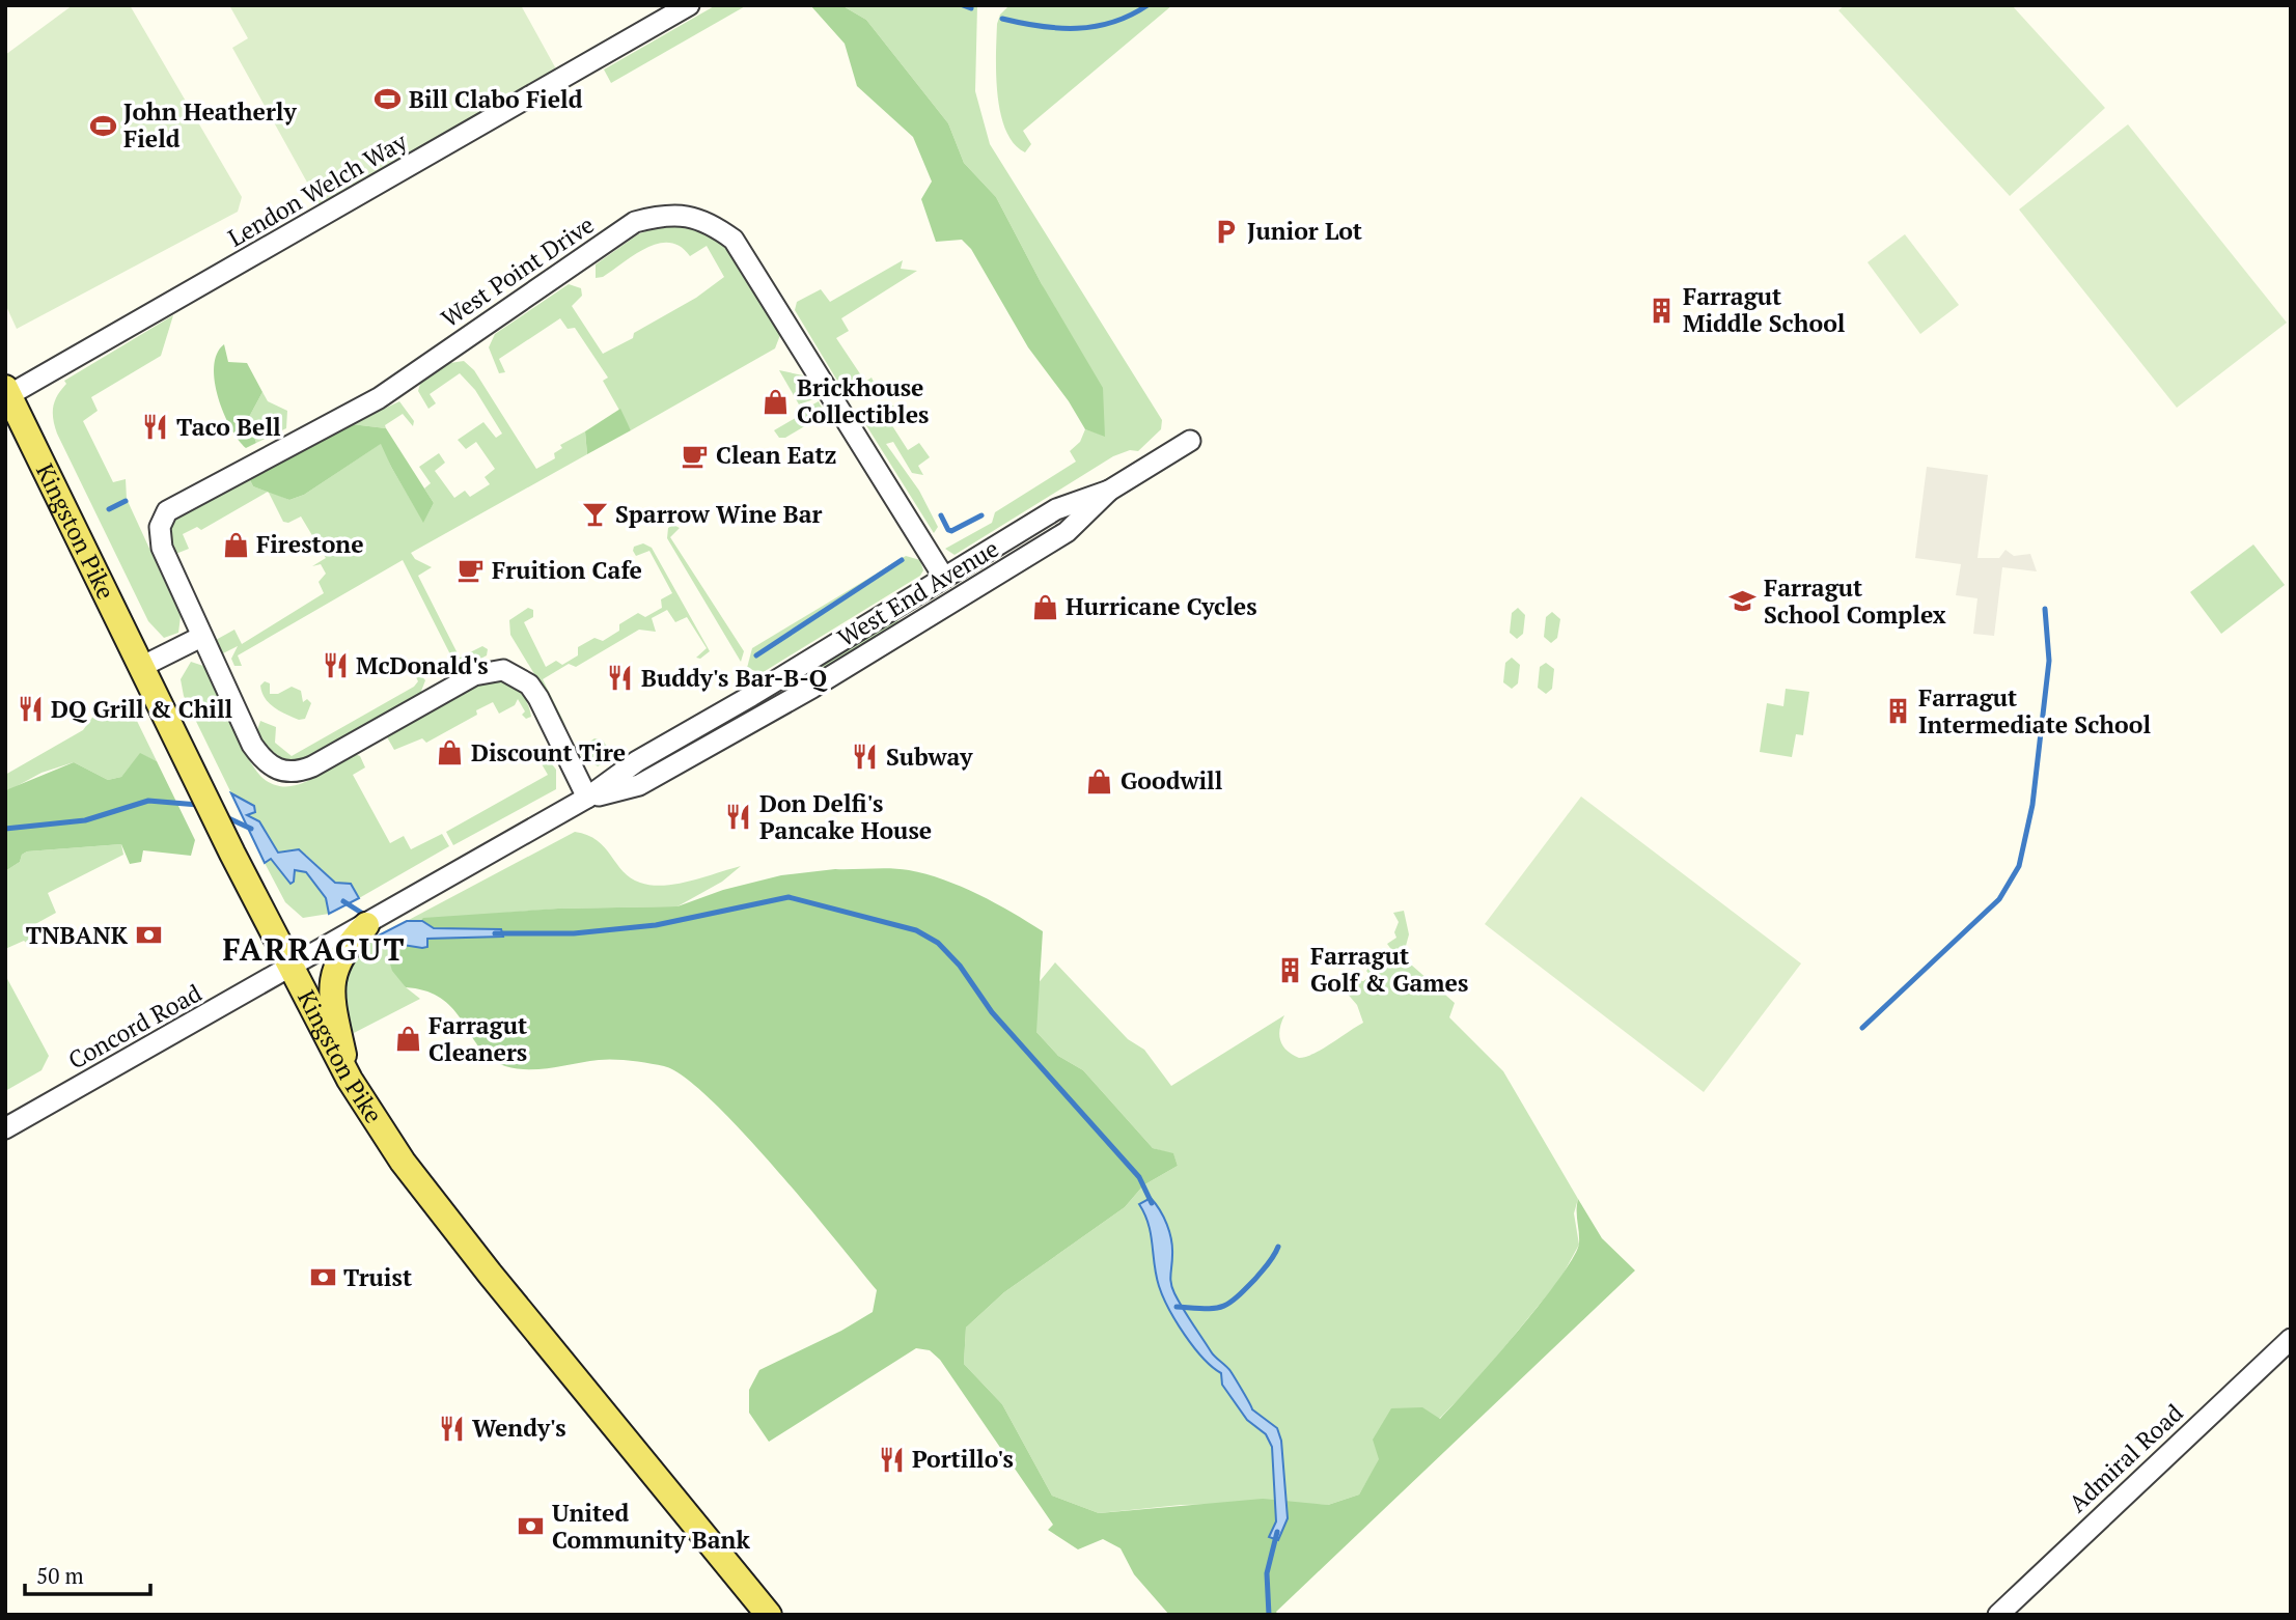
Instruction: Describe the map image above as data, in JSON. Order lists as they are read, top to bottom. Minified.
{"streets":{"main road":["Kingston Pike"],"street":["Lendon Welch Way","West Point Drive","West End Avenue","Concord Road","Admiral Road"]},"crossings":[["Lendon Welch Way","Kingston Pike"],["West Point Drive","West End Avenue"],["Kingston Pike","West End Avenue"],["Kingston Pike","Concord Road"],["West End Avenue","Concord Road"]],"districts":["FARRAGUT"],"places":{"sports":["Bill Clabo Field","John Heatherly Field"],"parking":["Junior Lot"],"building":["Farragut Middle School","Farragut Intermediate School","Farragut Golf & Games"],"shop":["Brickhouse Collectibles","Firestone","Hurricane Cycles","Discount Tire","Goodwill","Farragut Cleaners"],"restaurant":["Taco Bell","McDonald's","Buddy's Bar-B-Q","DQ Grill & Chill","Subway","Don Delfi's Pancake House","Wendy's","Portillo's"],"cafe":["Clean Eatz","Fruition Cafe"],"bar":["Sparrow Wine Bar"],"school or university":["Farragut School Complex"],"bank":["TNBANK","Truist","United Community Bank"]},"scale_bar":"50 m"}
